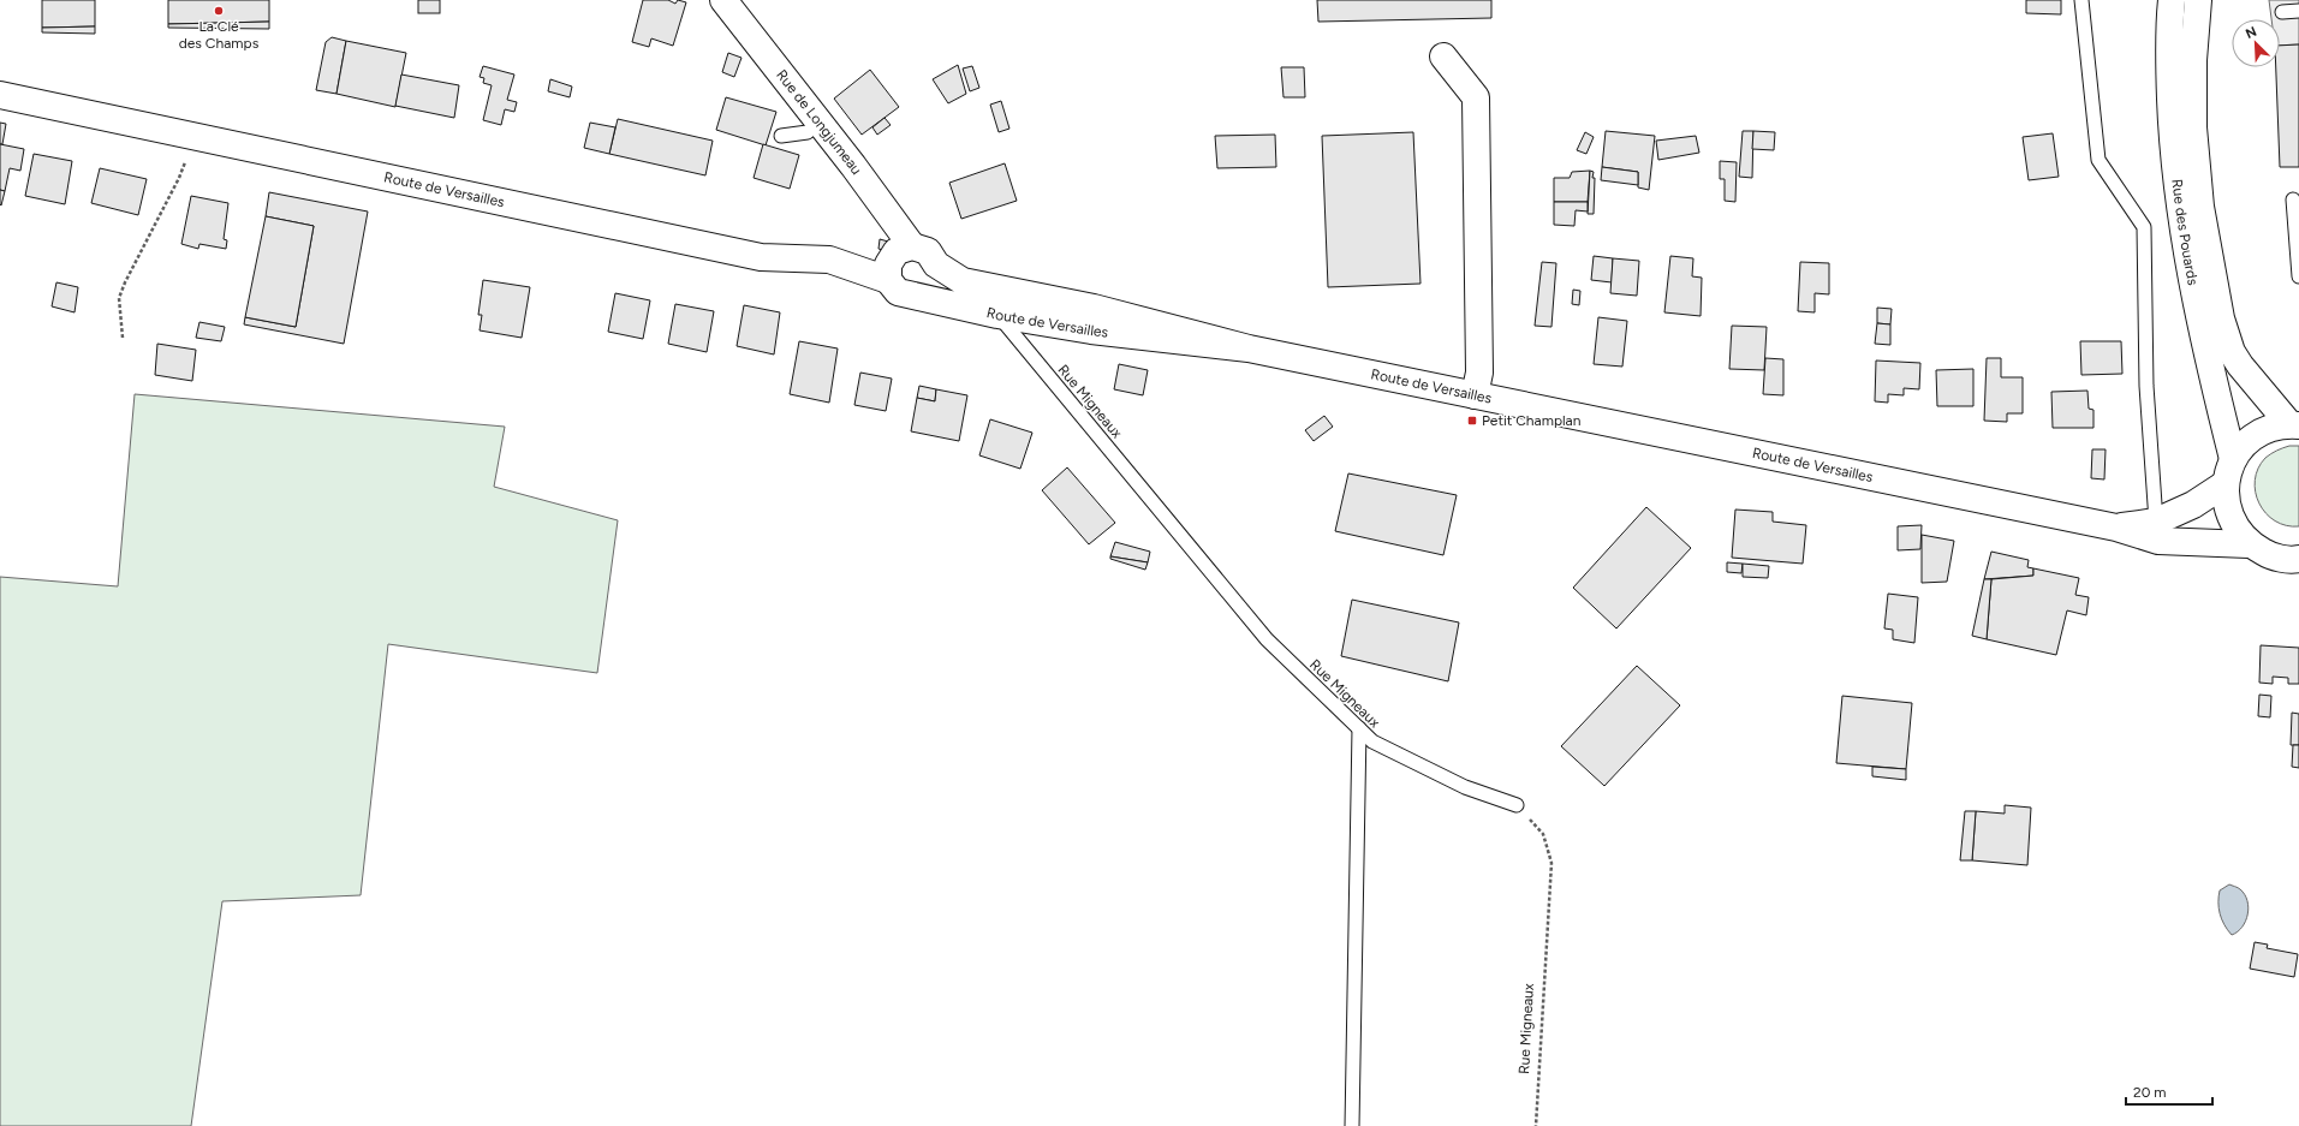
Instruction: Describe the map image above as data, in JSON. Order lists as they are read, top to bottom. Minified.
{"streets":{"main road":["Rue de Longjumeau","Route de Versailles","Rue des Pouards"],"lane":["Rue Migneaux"]},"crossings":[["Rue de Longjumeau","Route de Versailles"],["Route de Versailles","Rue Migneaux"]],"places":{"other":["La Clé des Champs"],"transit":["Petit Champlan"]},"scale_bar":"20 m","north":"top left"}
